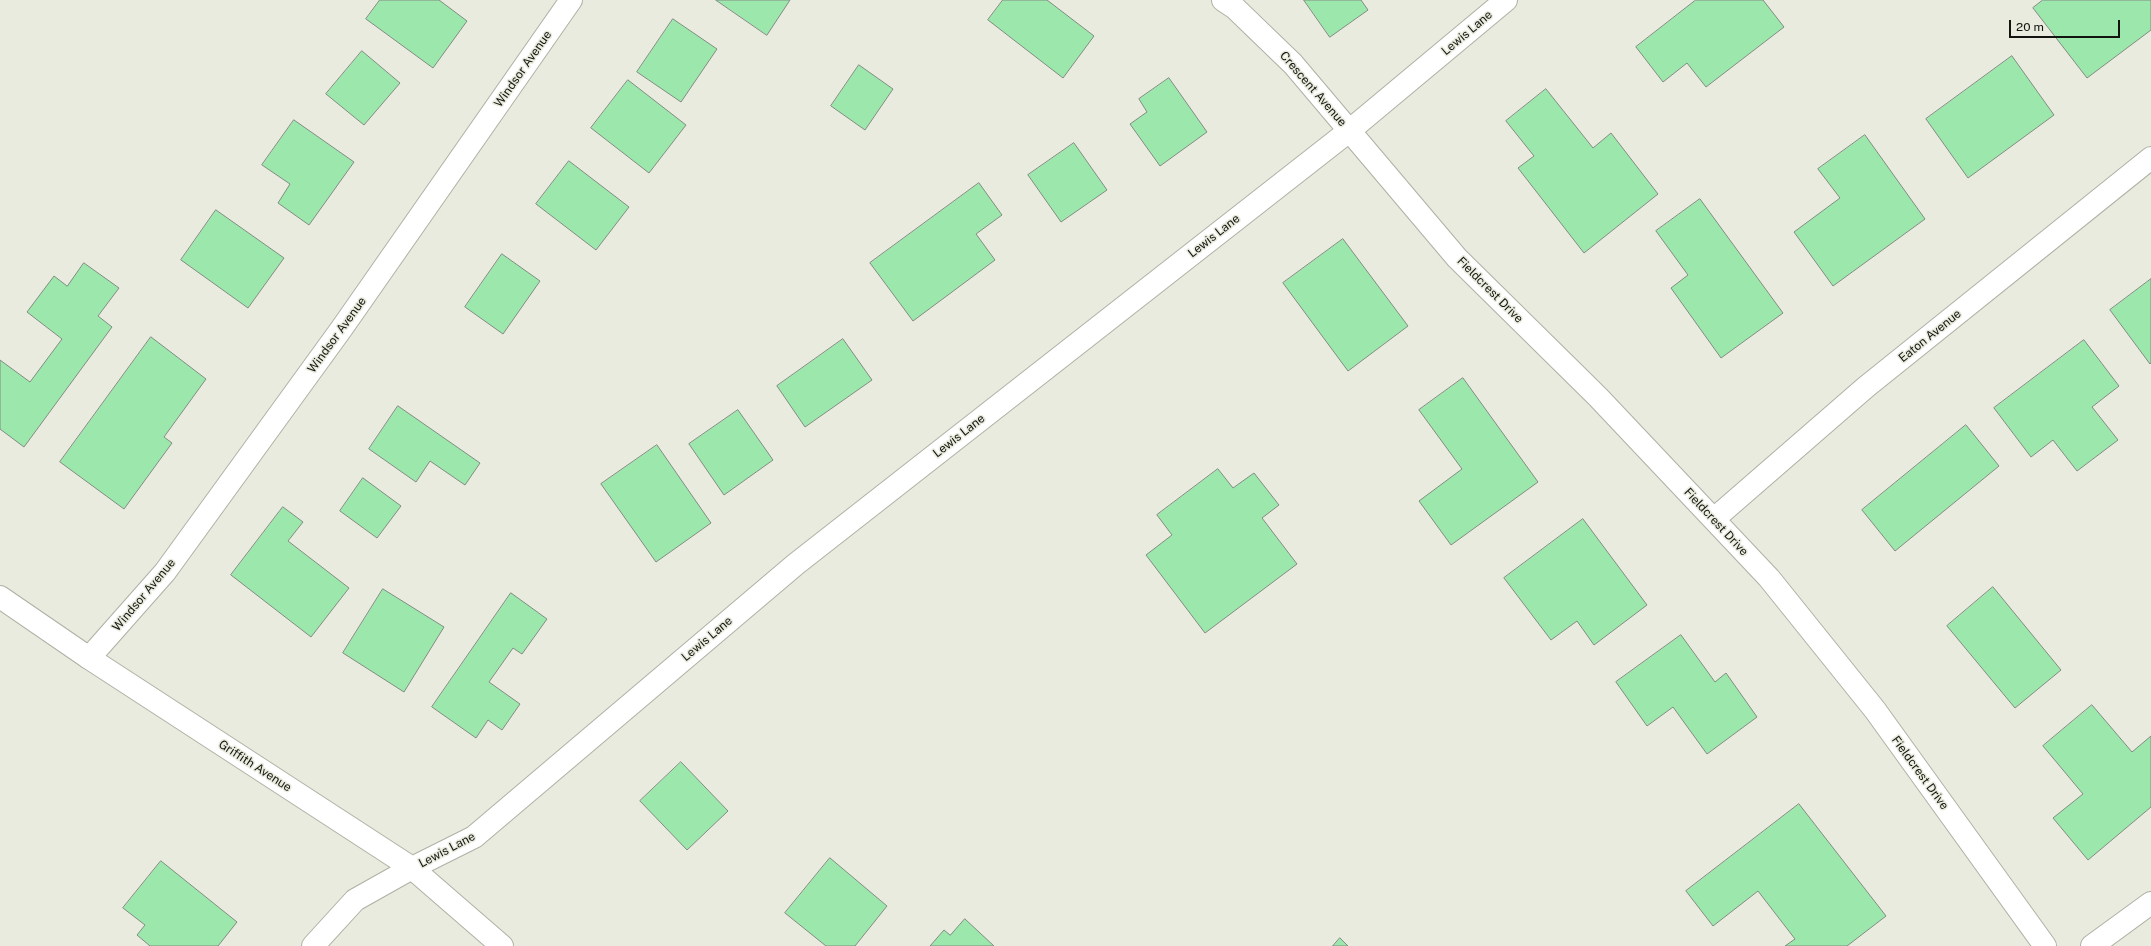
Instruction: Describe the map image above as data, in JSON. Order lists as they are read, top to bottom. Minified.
{"streets":{"street":["Lewis Lane","Windsor Avenue","Crescent Avenue","Fieldcrest Drive","Eaton Avenue","Griffith Avenue"]},"crossings":[["Lewis Lane","Crescent Avenue"],["Lewis Lane","Fieldcrest Drive"],["Lewis Lane","Griffith Avenue"],["Windsor Avenue","Griffith Avenue"],["Crescent Avenue","Fieldcrest Drive"],["Fieldcrest Drive","Eaton Avenue"]],"scale_bar":"20 m"}
